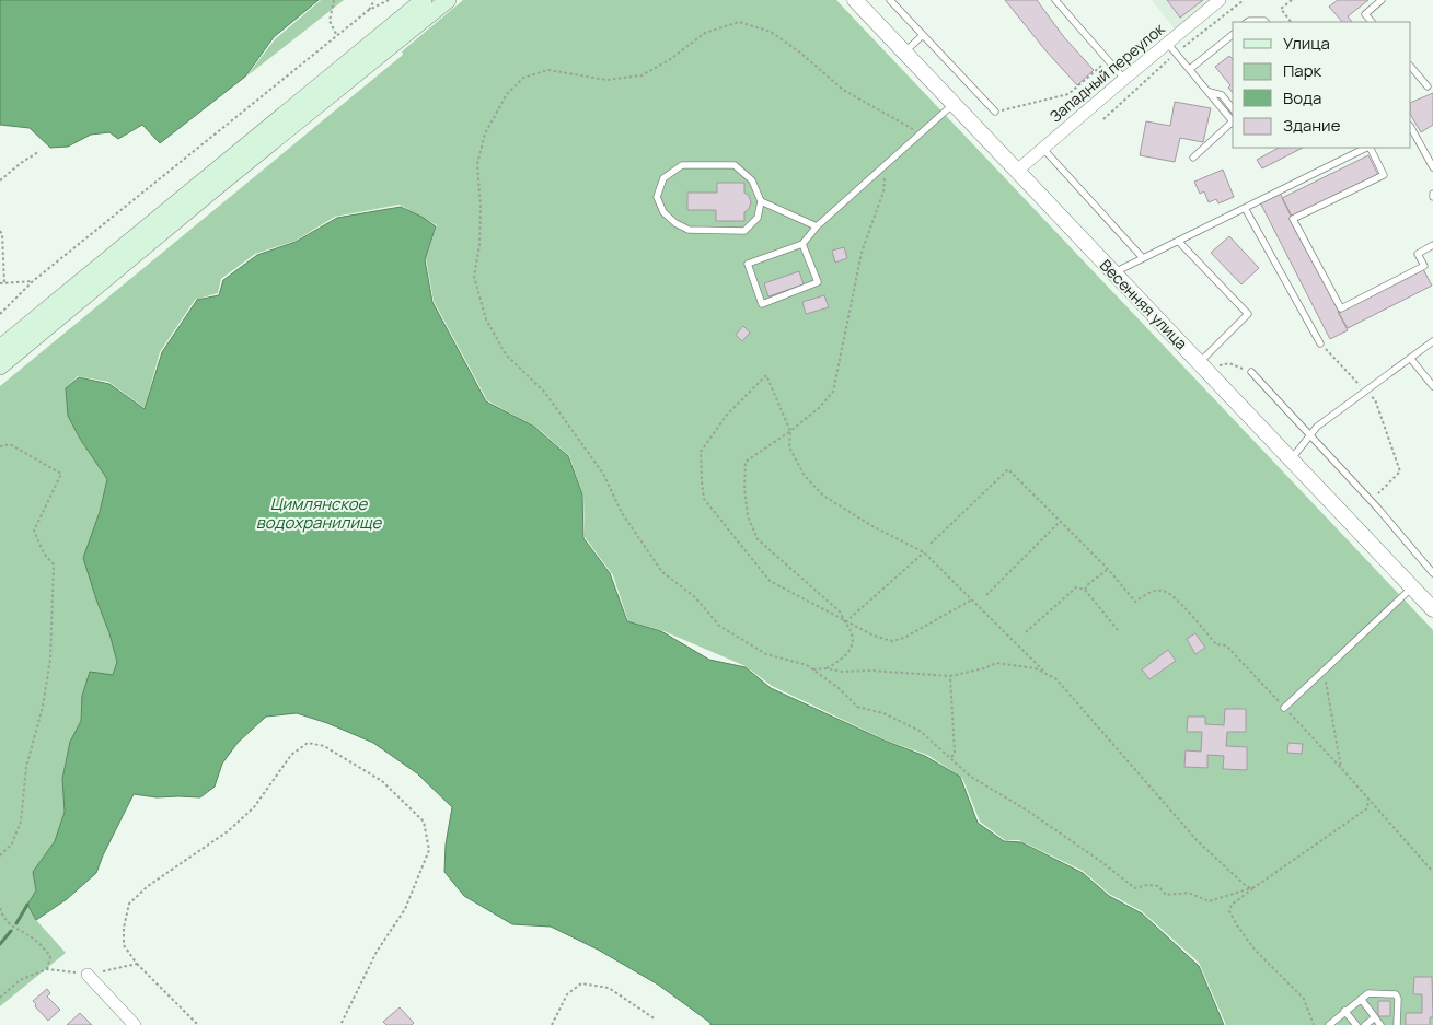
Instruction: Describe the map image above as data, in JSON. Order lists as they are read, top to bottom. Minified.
{"streets":{"street":["Западный переулок","Весенняя улица"]},"crossings":[["Западный переулок","Весенняя улица"]],"water":["Цимлянское водохранилище"],"legend":["Улица","Парк","Вода","Здание"]}
